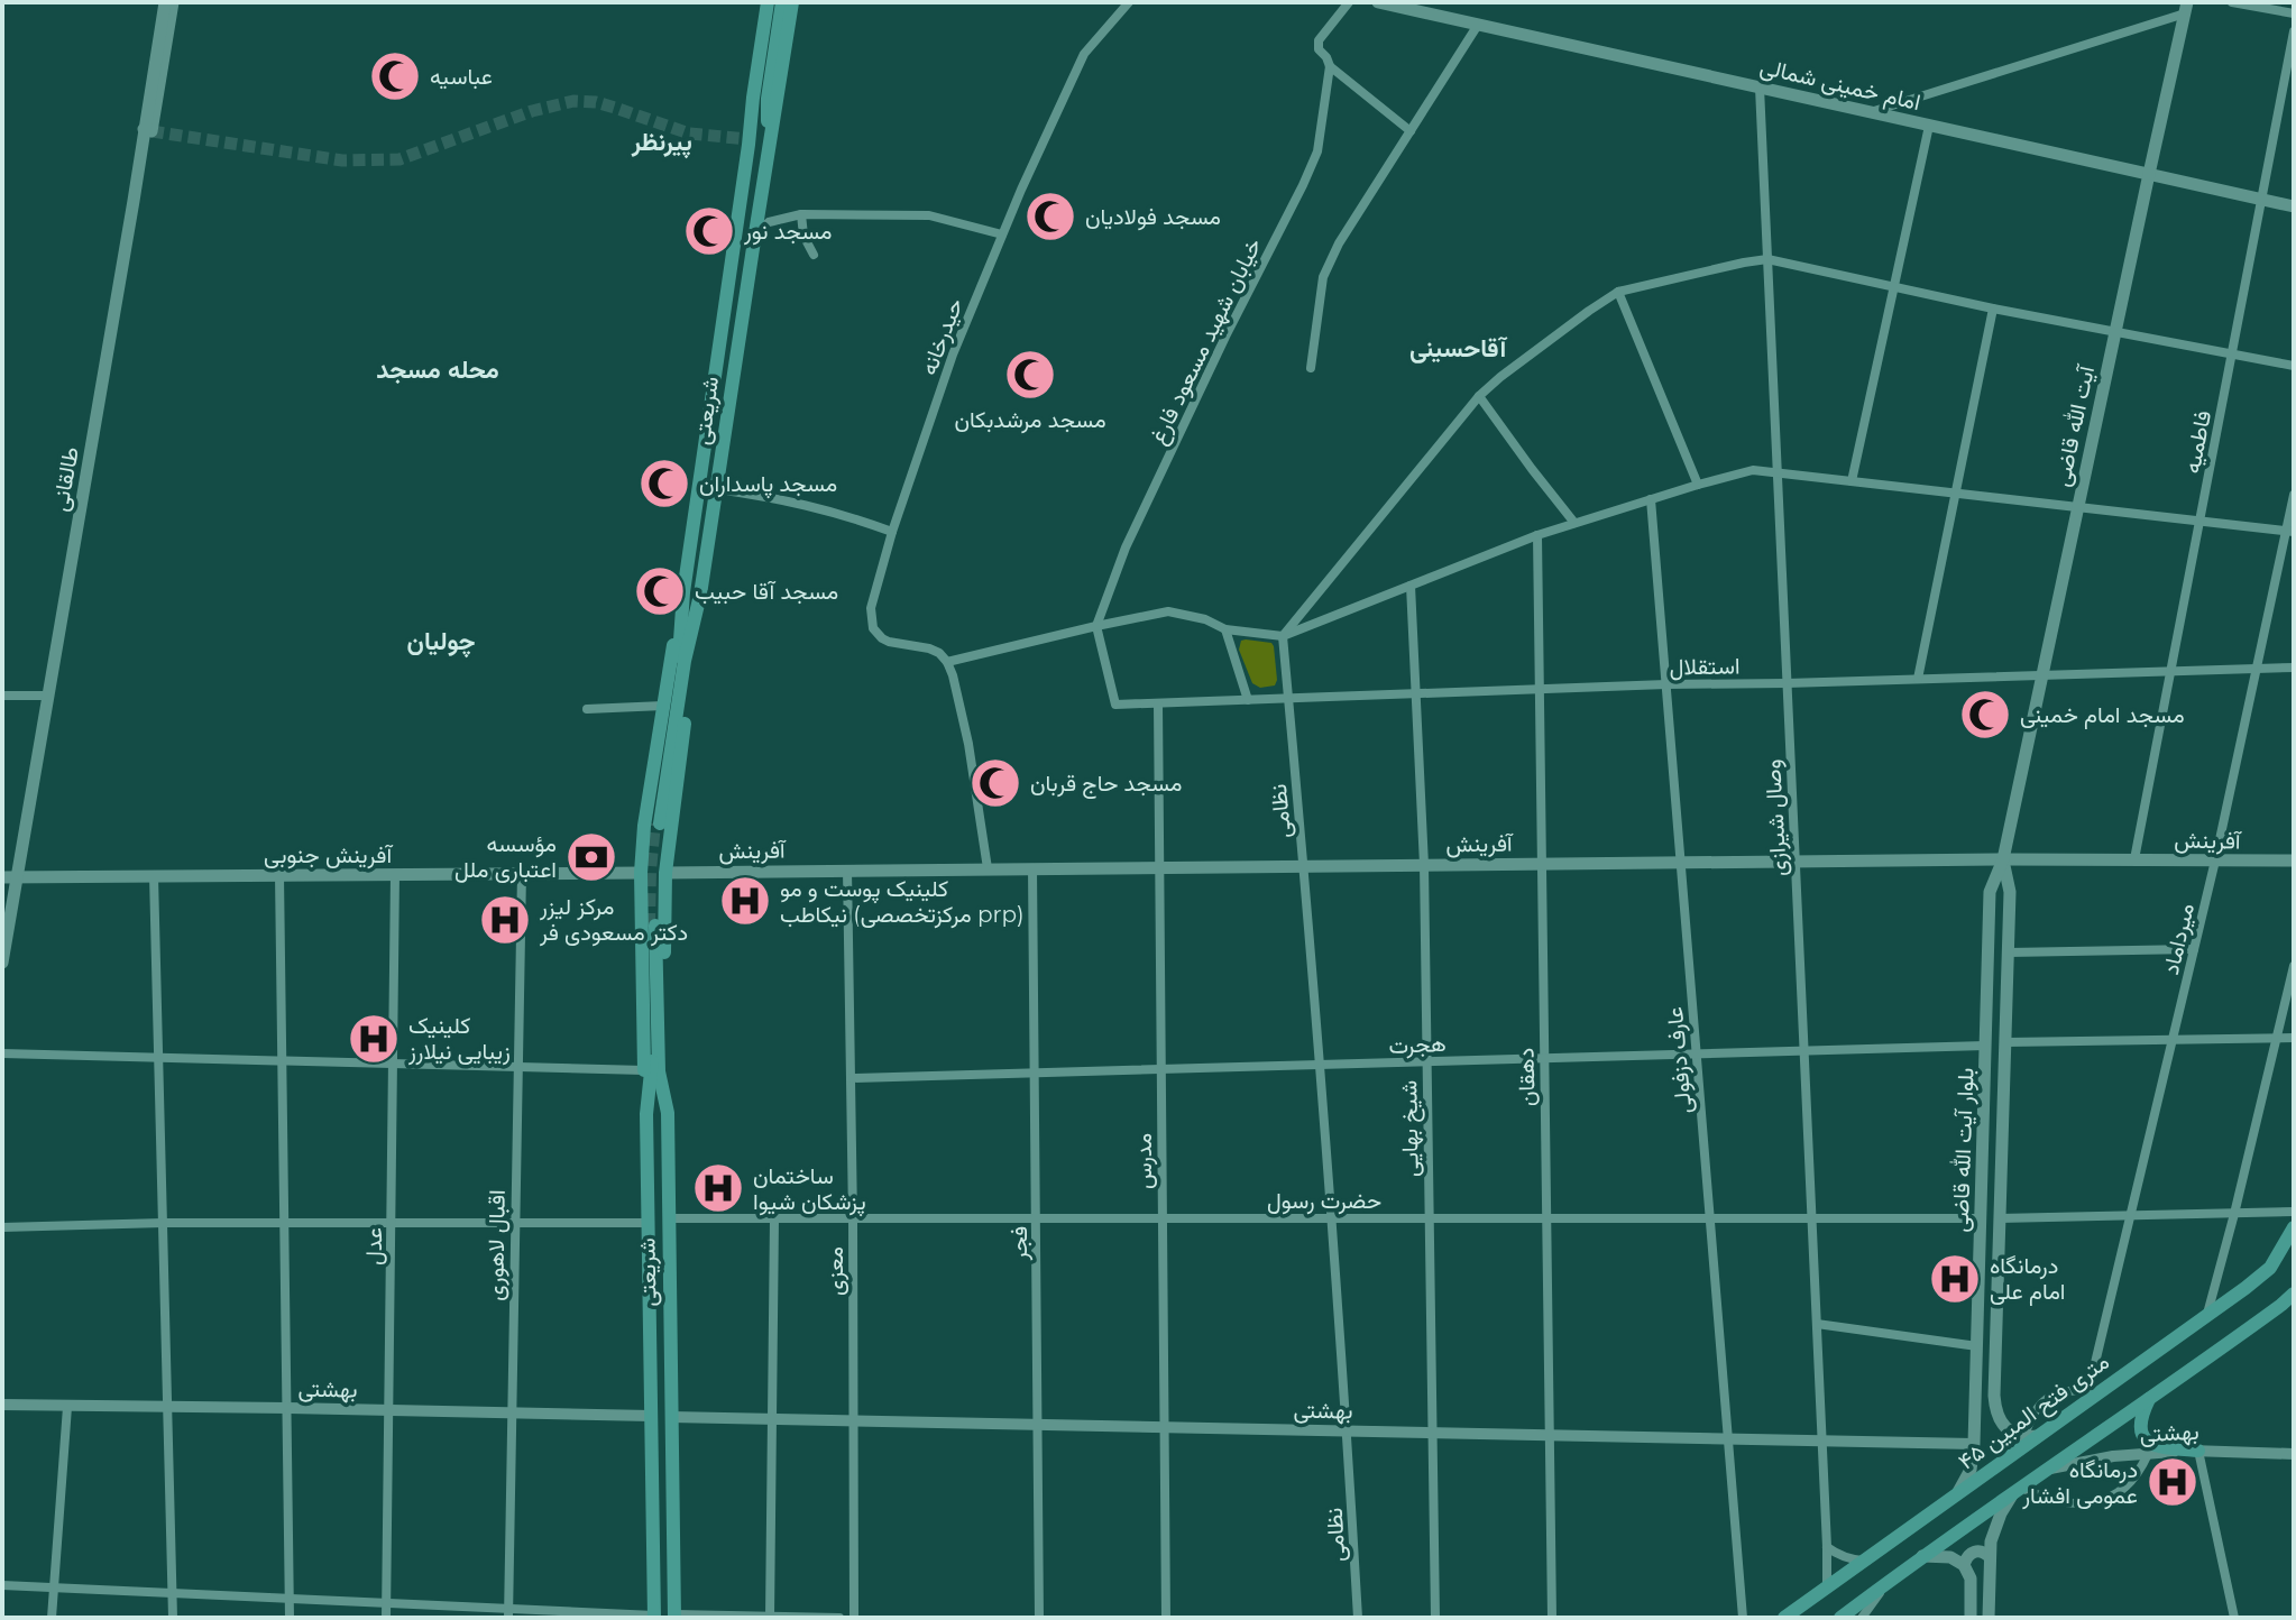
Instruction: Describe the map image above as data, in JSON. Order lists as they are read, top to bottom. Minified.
{"streets":{"main road":["امام خمینی شمالی","شریعتی","آیت الله قاضی","طالقانی","آفرینش","آفرینش جنوبی","بلوار آیت الله قاضی","۴۵ متری فتح المبین"],"street":["حیدرخانه","خیابان شهید مسعود فارغ","فاطمیه","استقلال","نظامی","وصال شیرازی","میرداماد","هجرت","عارف دزفولی","دهقان","شیخ بهایی","مدرس","حضرت رسول","فجر","اقبال لاهوری","عدل","معزی","بهشتی"]},"crossings":[["امام خمینی شمالی","آیت الله قاضی"],["امام خمینی شمالی","فاطمیه"],["امام خمینی شمالی","وصال شیرازی"],["خیابان شهید مسعود فارغ","استقلال"],["شریعتی","حضرت رسول"],["شریعتی","بهشتی"],["آیت الله قاضی","استقلال"],["آیت الله قاضی","آفرینش"],["آیت الله قاضی","بلوار آیت الله قاضی"],["فاطمیه","استقلال"],["فاطمیه","آفرینش"],["طالقانی","آفرینش جنوبی"],["استقلال","نظامی"],["استقلال","وصال شیرازی"],["استقلال","میرداماد"],["استقلال","عارف دزفولی"],["استقلال","دهقان"],["استقلال","شیخ بهایی"],["استقلال","مدرس"],["نظامی","آفرینش"],["نظامی","هجرت"],["نظامی","حضرت رسول"],["نظامی","بهشتی"],["وصال شیرازی","آفرینش"],["وصال شیرازی","هجرت"],["وصال شیرازی","حضرت رسول"],["وصال شیرازی","بهشتی"],["وصال شیرازی","۴۵ متری فتح المبین"],["آفرینش","میرداماد"],["آفرینش","عارف دزفولی"],["آفرینش","دهقان"],["آفرینش","شیخ بهایی"],["آفرینش","بلوار آیت الله قاضی"],["آفرینش","مدرس"],["آفرینش","فجر"],["آفرینش","معزی"],["آفرینش جنوبی","اقبال لاهوری"],["آفرینش جنوبی","عدل"],["میرداماد","۴۵ متری فتح المبین"],["هجرت","عارف دزفولی"],["هجرت","دهقان"],["هجرت","شیخ بهایی"],["هجرت","بلوار آیت الله قاضی"],["هجرت","مدرس"],["هجرت","فجر"],["هجرت","معزی"],["عارف دزفولی","حضرت رسول"],["عارف دزفولی","بهشتی"],["دهقان","حضرت رسول"],["دهقان","بهشتی"],["شیخ بهایی","حضرت رسول"],["شیخ بهایی","بهشتی"],["بلوار آیت الله قاضی","حضرت رسول"],["بلوار آیت الله قاضی","بهشتی"],["بلوار آیت الله قاضی","۴۵ متری فتح المبین"],["مدرس","حضرت رسول"],["مدرس","بهشتی"],["حضرت رسول","فجر"],["حضرت رسول","معزی"],["فجر","بهشتی"],["اقبال لاهوری","بهشتی"],["عدل","بهشتی"],["معزی","بهشتی"]],"districts":["پیرنظر","آقاحسینی","محله مسجد","چولیان"],"places":{"mosque":["عباسیه","مسجد فولادیان","مسجد نور","مسجد مرشدبکان","مسجد پاسداران","مسجد آقا حبیب","مسجد امام خمینی","مسجد حاج قربان"],"bank":["مؤسسه اعتباری ملل"],"hospital":["کلینیک پوست و مو نیکاطب (مرکزتخصصی prp)","مرکز لیزر دکتر مسعودی فر","کلینیک زیبایی نیلارز","ساختمان پزشکان شیوا","درمانگاه امام علی","درمانگاه عمومی افشار"]}}
